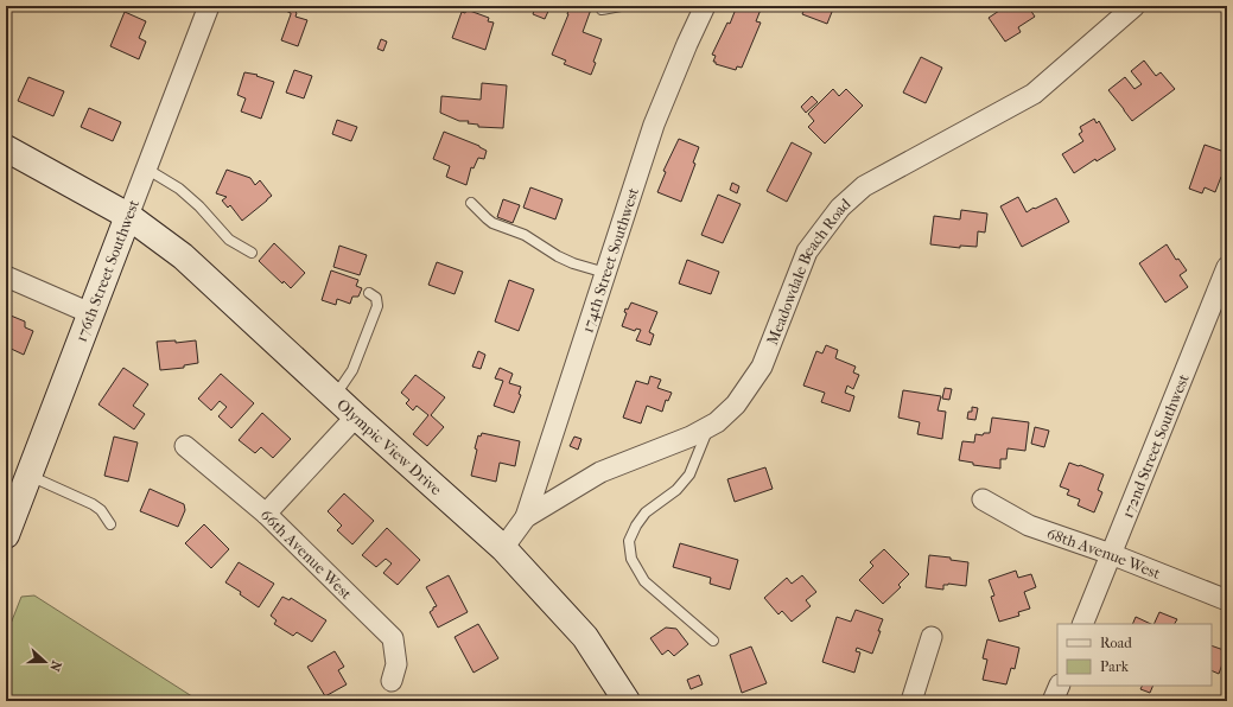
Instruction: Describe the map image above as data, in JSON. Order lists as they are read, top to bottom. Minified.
{"streets":{"main road":["176th Street Southwest","Olympic View Drive"],"street":["174th Street Southwest","Meadowdale Beach Road","172nd Street Southwest","68th Avenue West","66th Avenue West"]},"crossings":[["174th Street Southwest","Meadowdale Beach Road"],["176th Street Southwest","Olympic View Drive"],["Meadowdale Beach Road","Olympic View Drive"],["172nd Street Southwest","68th Avenue West"]],"legend":["Road","Park"],"north":"right"}
